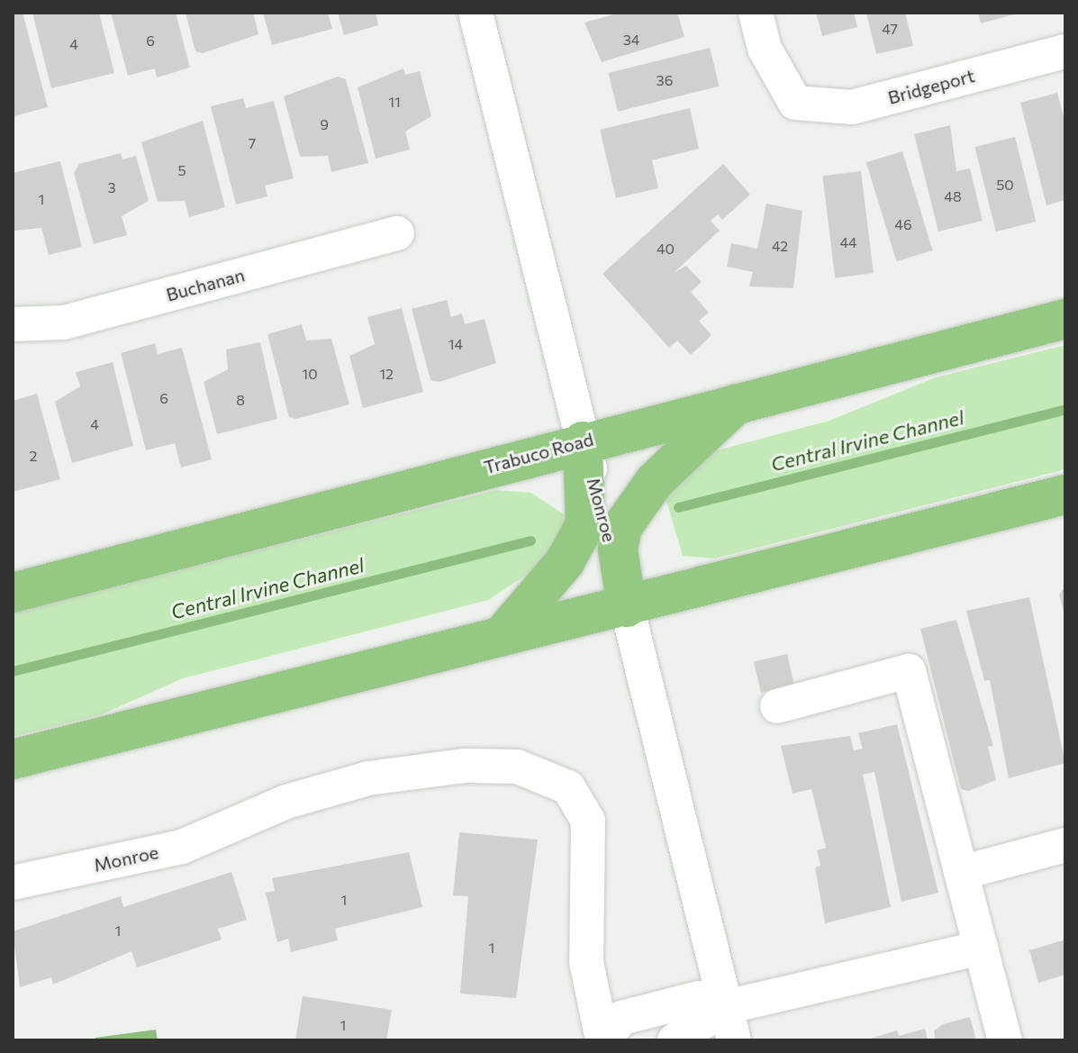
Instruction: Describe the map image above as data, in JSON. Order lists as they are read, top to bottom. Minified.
{"streets":{"main road":["Trabuco Road"],"street":["Bridgeport","Buchanan","Monroe"]},"crossings":[["Trabuco Road","Monroe"]],"water":["Central Irvine Channel"],"house_numbers":["47","34","6","4","36","11","9","7","5","50","3","48","1","46","44","42","40","14","10","12","6","8","4","2","1","1","1","1"]}
